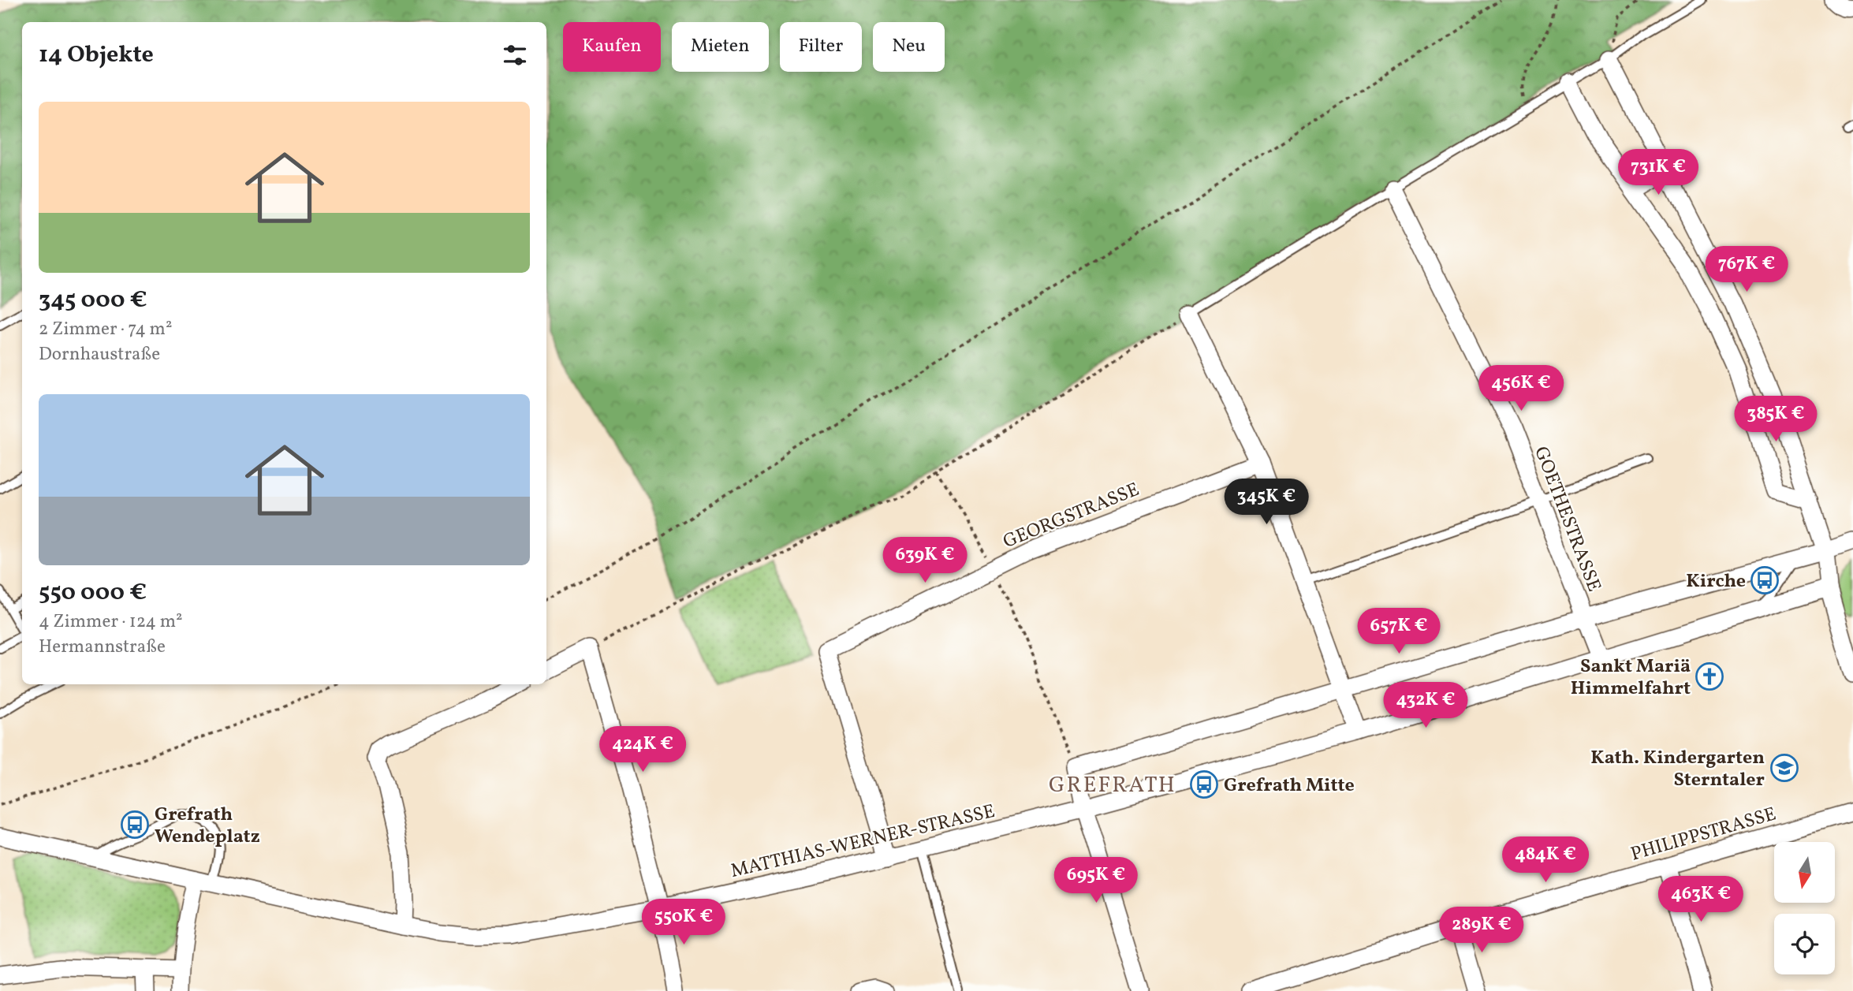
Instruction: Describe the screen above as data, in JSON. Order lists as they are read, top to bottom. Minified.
{"streets":{"street":["GEORGSTRASSE","GOETHESTRASSE","PHILIPPSTRASSE","MATTHIAS-WERNER-STRASSE"]},"crossings":[["GEORGSTRASSE","MATTHIAS-WERNER-STRASSE"],["GOETHESTRASSE","MATTHIAS-WERNER-STRASSE"]],"districts":["GREFRATH"],"places":{"bus stop":["Kirche","Grefrath Mitte","Grefrath Wendeplatz"],"church":["Sankt Mariä Himmelfahrt"],"school or university":["Kath. Kindergarten Sterntaler"]},"north":"bottom","page":{"chip":["Kaufen","Mieten","Filter","Neu"],"heading":"14 Objekte","list":[{"name":"345 000 €","note":"2 Zimmer · 74 m² · Dornhaustraße"},{"name":"550 000 €","note":"4 Zimmer · 124 m² · Hermannstraße"}],"price":["731K €","767K €","456K €","385K €","345K €","639K €","657K €","432K €","424K €","484K €","695K €","463K €","550K €","289K €"]}}
